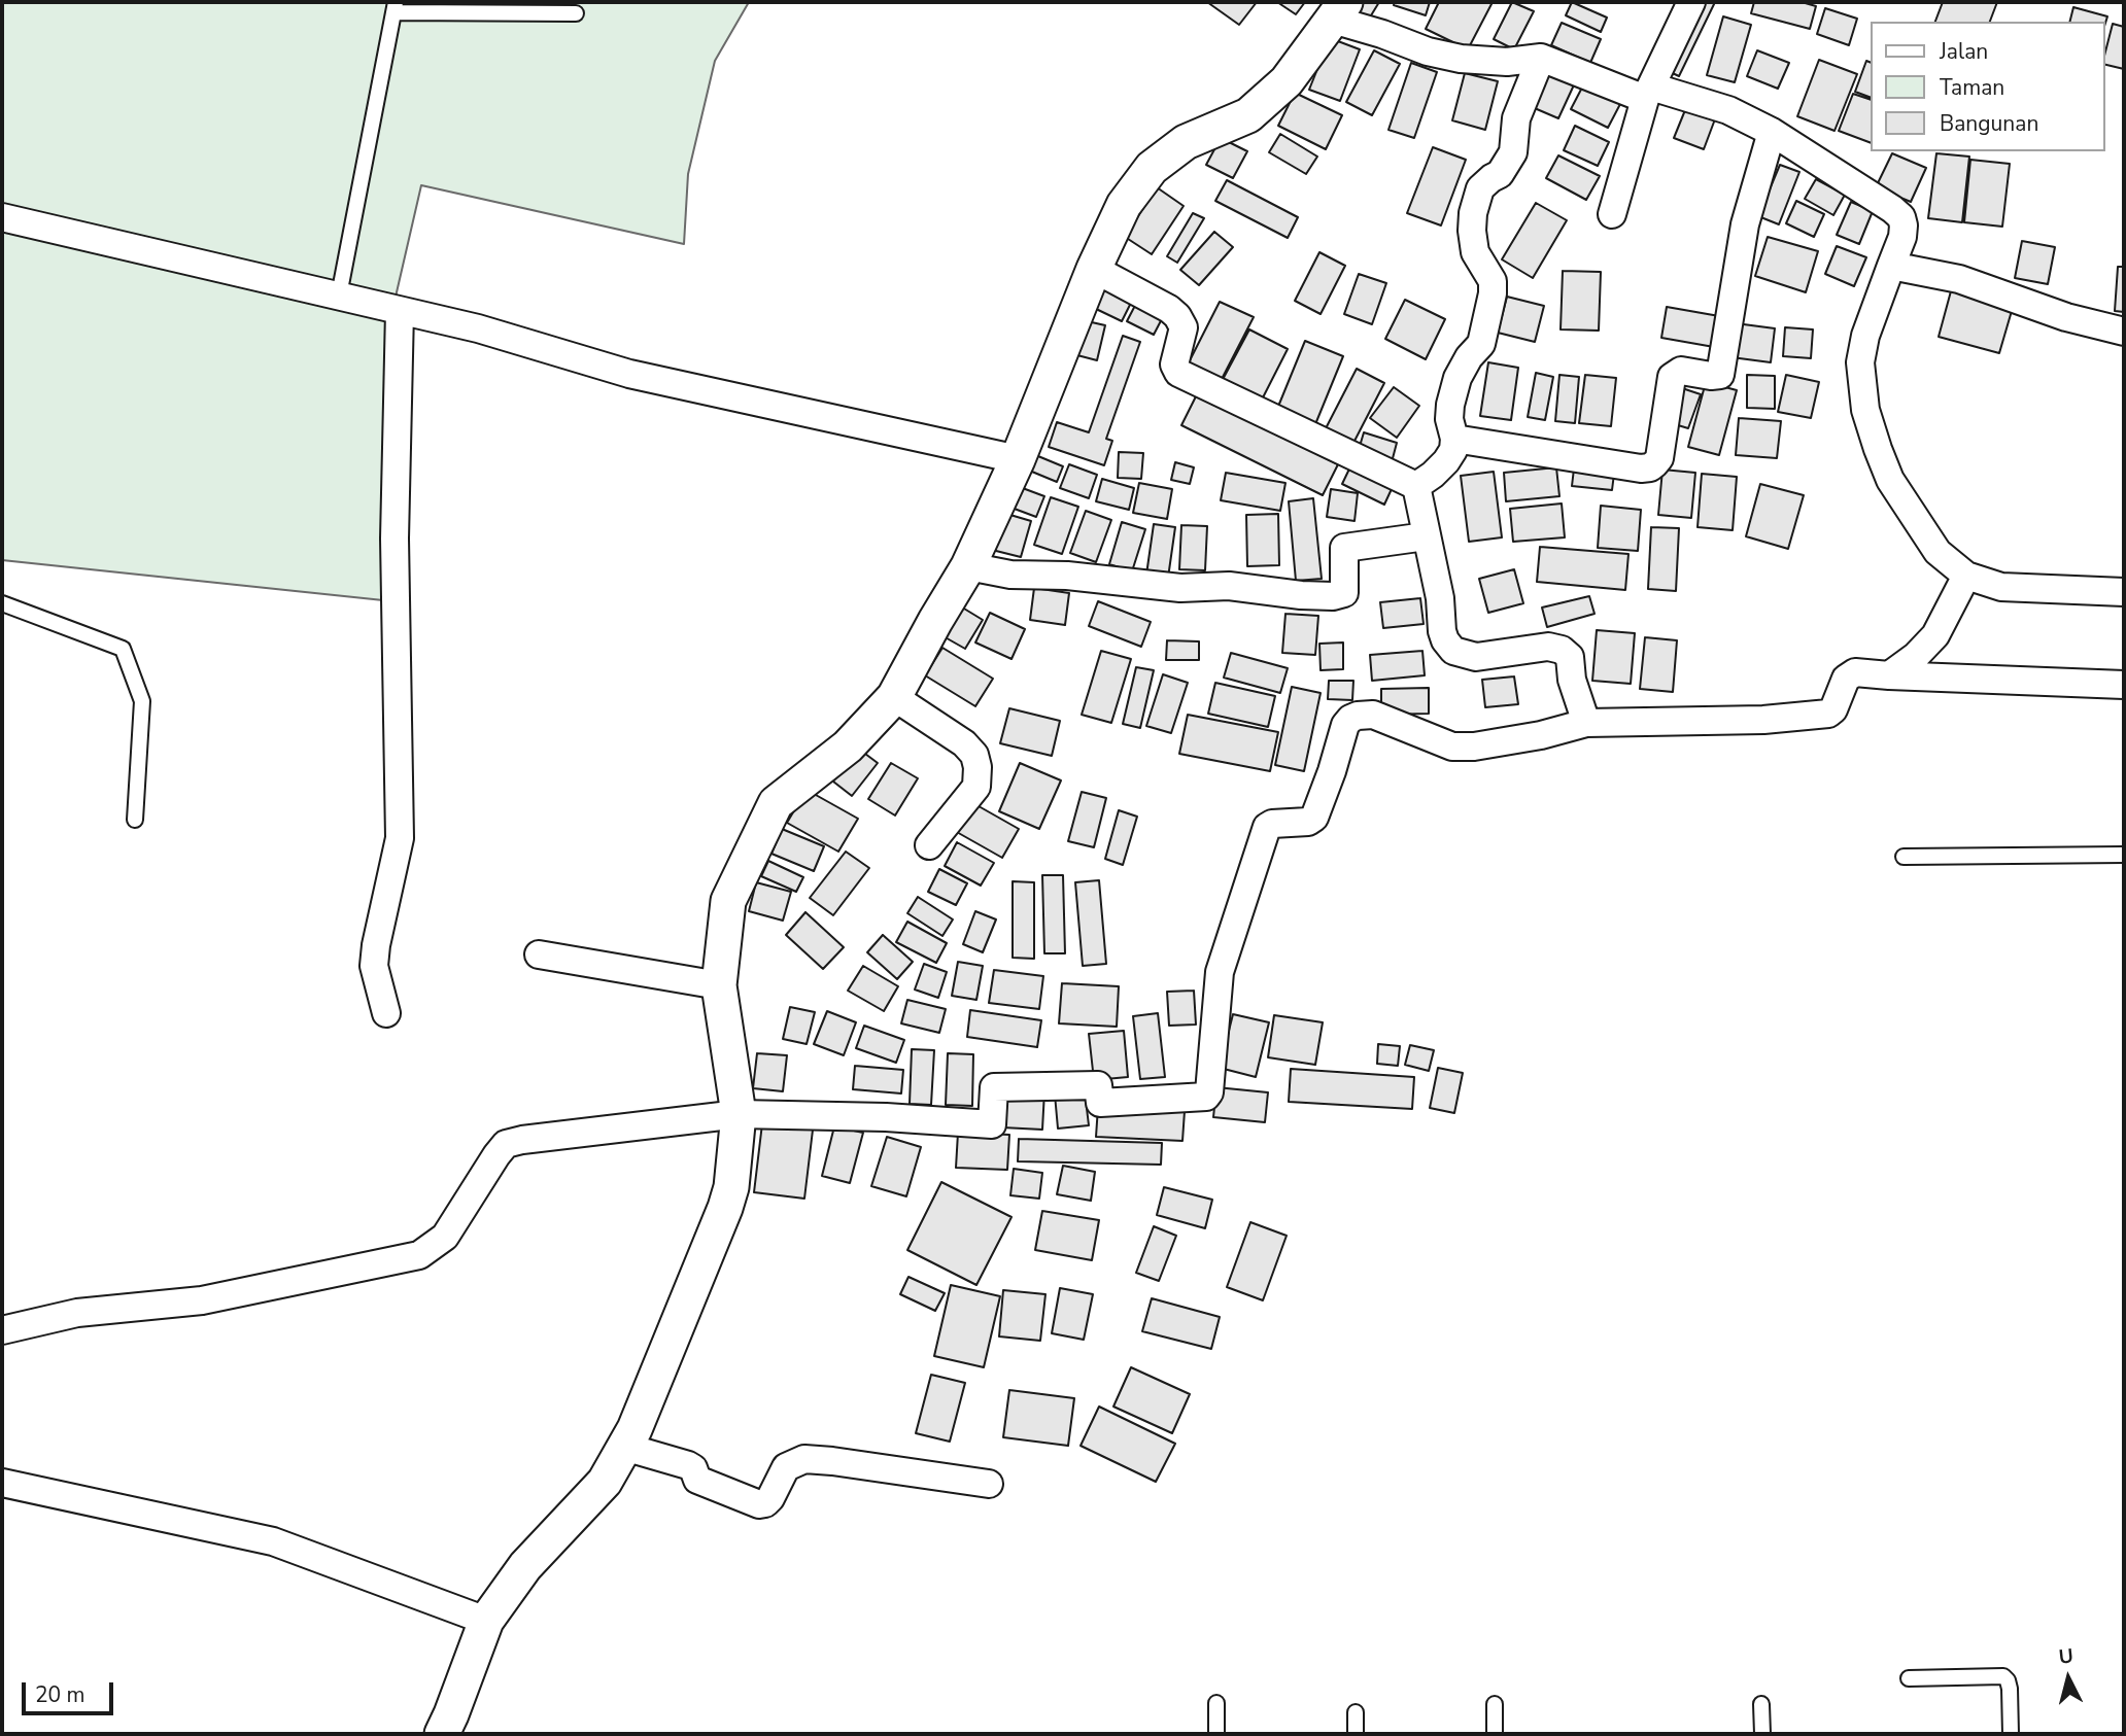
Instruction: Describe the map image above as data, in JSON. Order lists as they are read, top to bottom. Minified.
{"legend":["Jalan","Taman","Bangunan"],"scale_bar":"20 m","north":"top"}
